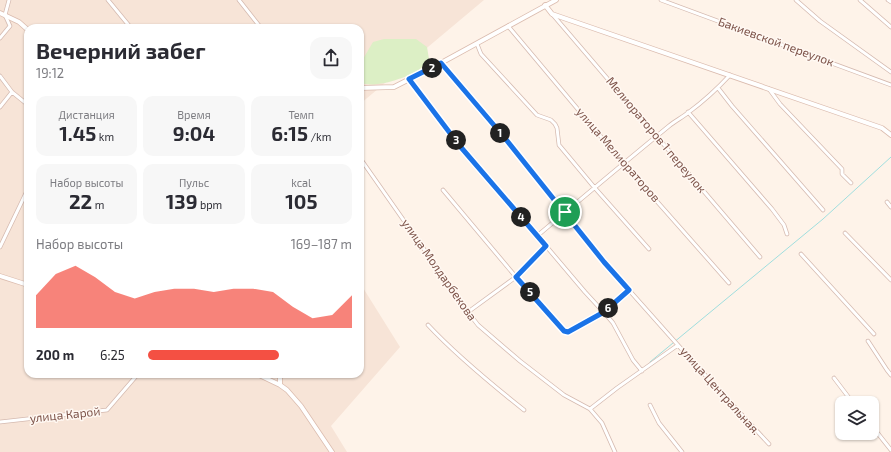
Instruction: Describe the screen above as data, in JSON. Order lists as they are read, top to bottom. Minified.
{"streets":{"street":["Бакиевской переулок","Мелиораторов 1 переулок","улица Мелиораторов","улица Молдарбекова","улица Центральная.","улица Карой"]},"page":{"heading":["Вечерний забег","19:12"],"pins":["2","1","3","4","5","6"],"stats":[["Дистанция","1.45 km"],["Время","9:04"],["Темп","6:15 /km"],["Набор высоты","22 m"],["Пульс","139 bpm"],["kcal","105"]],"chart":["Набор высоты","169–187 m"],"list":[{"name":"200 m","note":"6:25"}]}}
